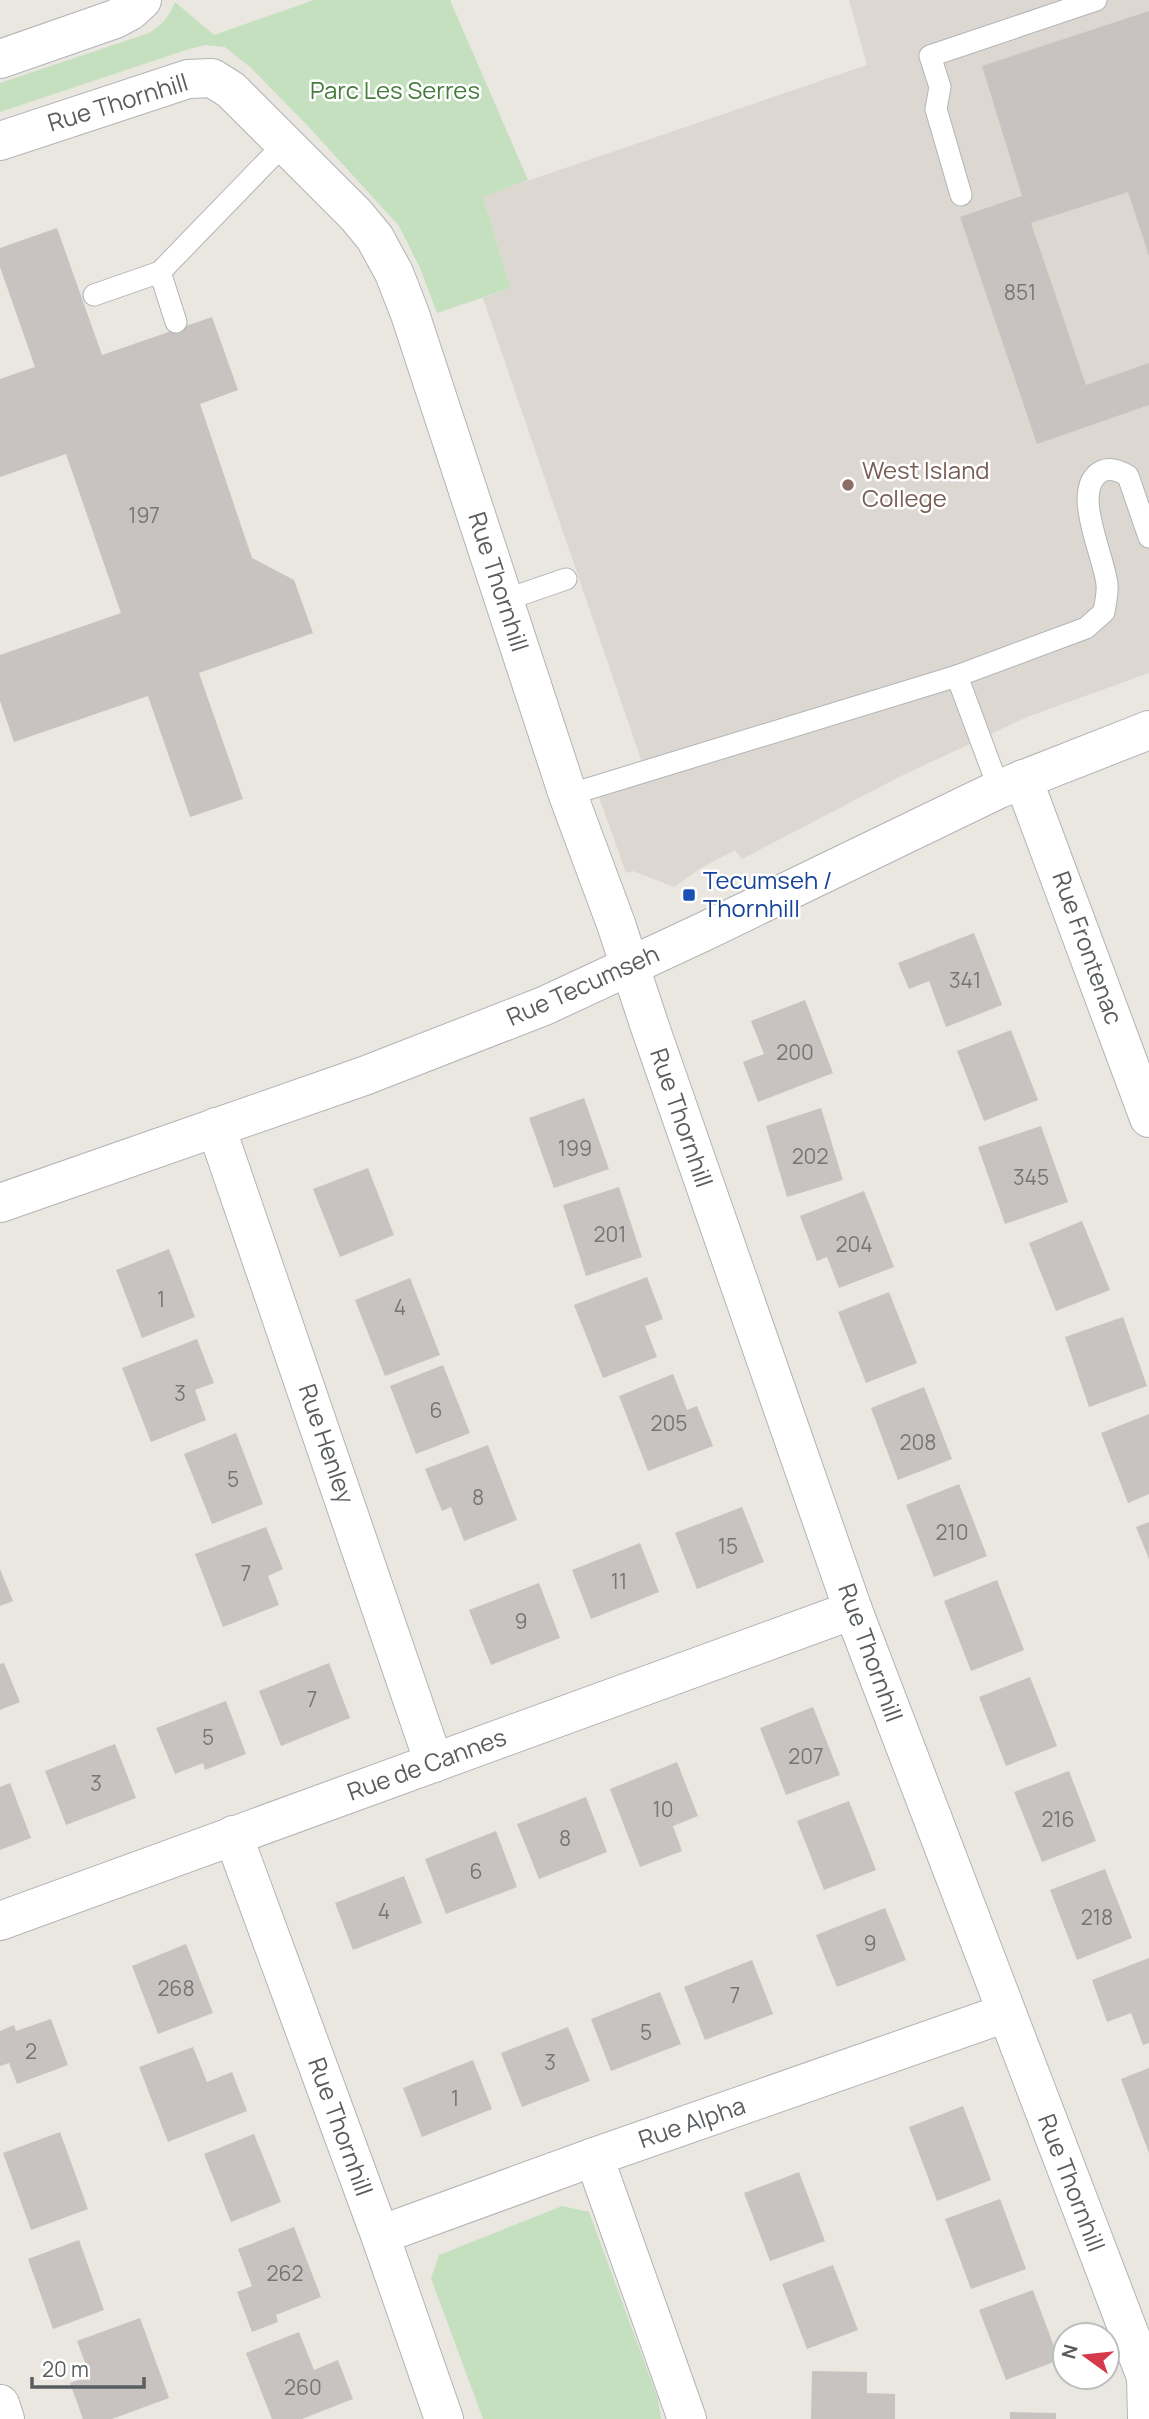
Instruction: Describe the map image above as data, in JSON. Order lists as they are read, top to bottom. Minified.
{"streets":{"street":["Rue Thornhill","Rue Frontenac","Rue Tecumseh","Rue Henley","Rue de Cannes","Rue Alpha"]},"crossings":[["Rue Thornhill","Rue Tecumseh"],["Rue Thornhill","Rue de Cannes"],["Rue Thornhill","Rue Alpha"],["Rue Frontenac","Rue Tecumseh"],["Rue Tecumseh","Rue Henley"],["Rue Henley","Rue de Cannes"]],"parks":["Parc Les Serres"],"places":{"other":["West Island College"],"transit":["Tecumseh / Thornhill"]},"house_numbers":["851","197","341","200","199","202","345","201","204","1","4","3","6","205","208","5","8","210","15","7","11","9","7","5","207","3","10","216","8","6","4","218","9","268","7","5","2","3","1","262","260"],"scale_bar":"20 m","north":"left"}
